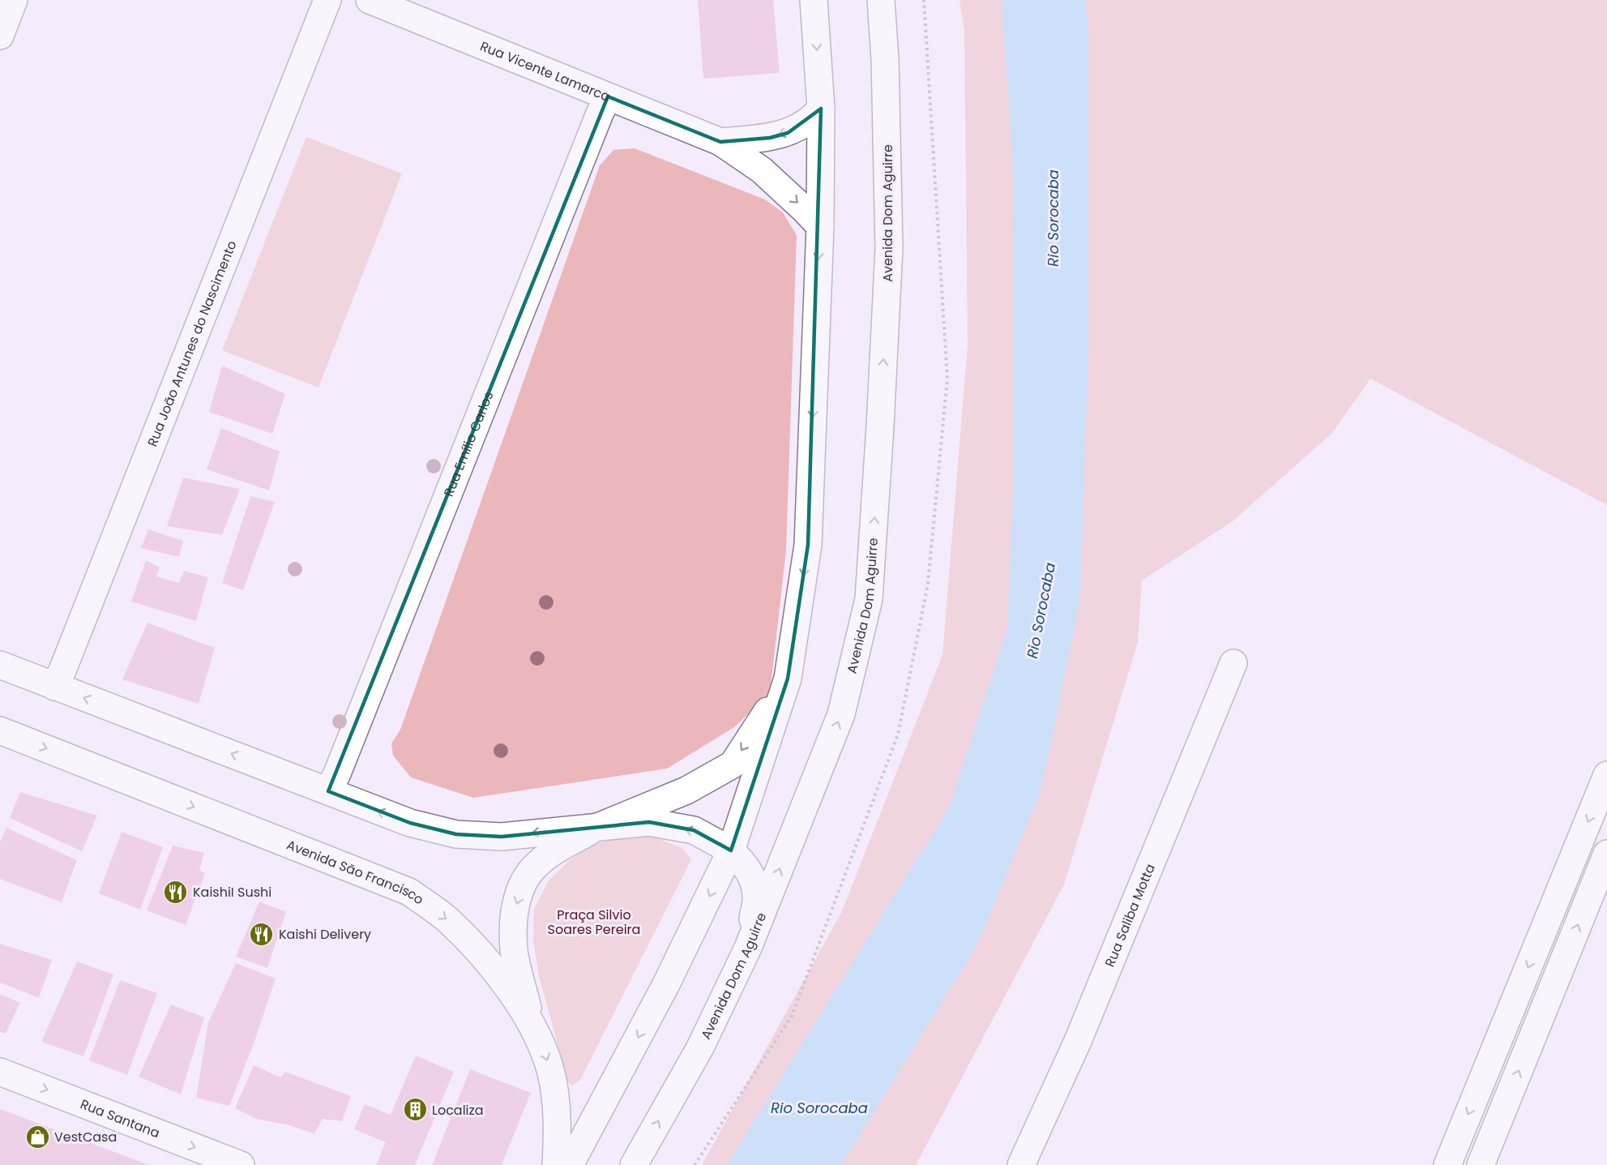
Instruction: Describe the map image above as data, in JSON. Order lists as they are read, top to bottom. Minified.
{"streets":{"main road":["Rua Vicente Lamarca","Avenida Dom Aguirre","Rua João Antunes do Nascimento","Rua Emílio Carlos","Avenida São Francisco","Rua Saliba Motta","Rua Santana"]},"crossings":[["Rua Vicente Lamarca","Rua Emílio Carlos"]],"one_way":["Rua Santana"],"water":["Rio Sorocaba"],"parks":["Praça Silvio Soares Pereira"],"places":{"restaurant":["KaishiI Sushi","Kaishi Delivery"],"building":["Localiza"],"shop":["VestCasa"]}}
